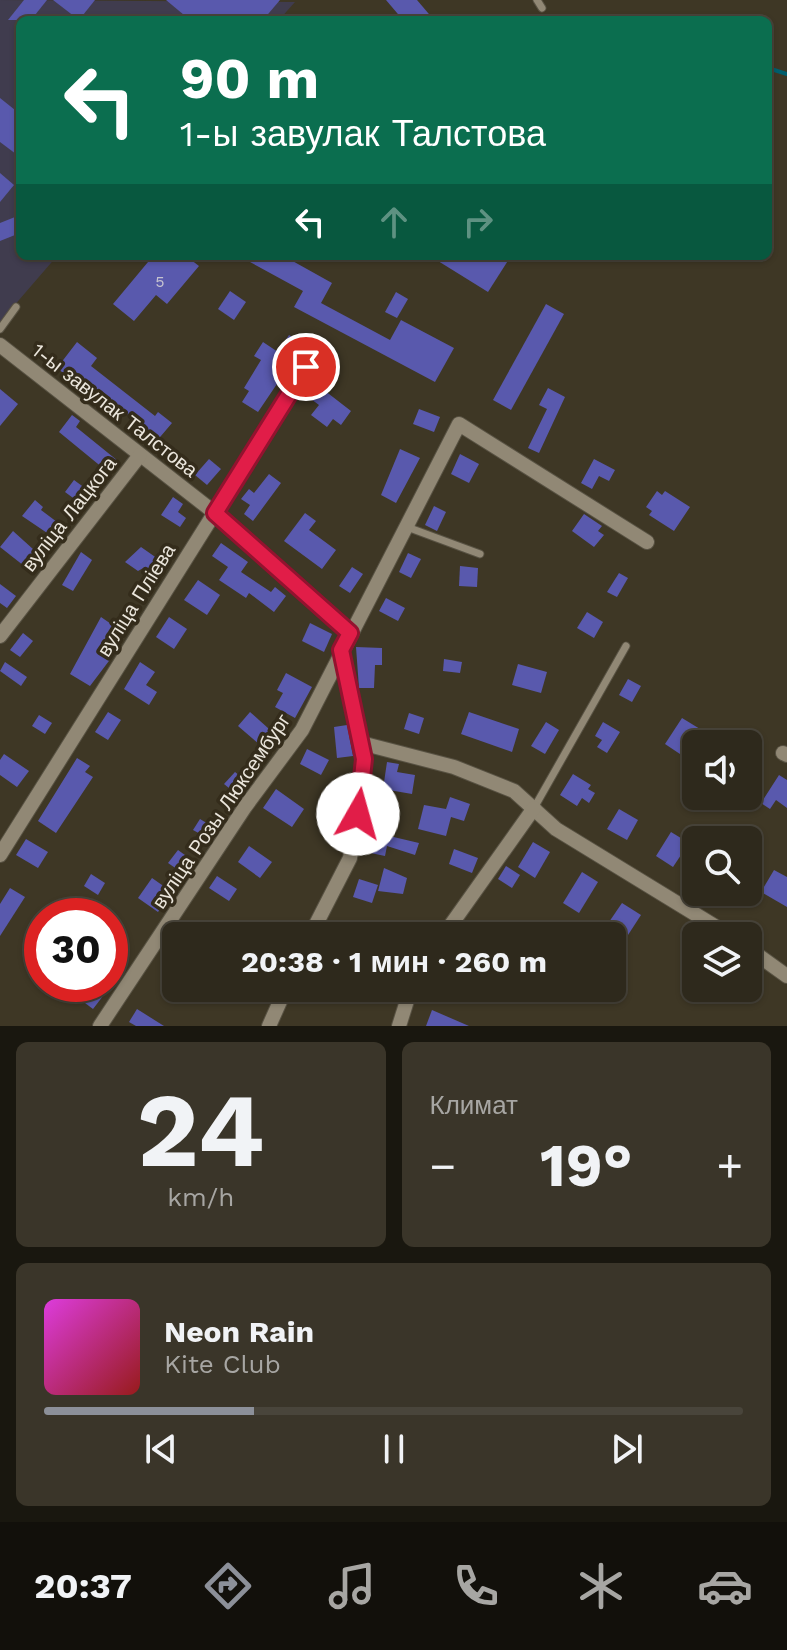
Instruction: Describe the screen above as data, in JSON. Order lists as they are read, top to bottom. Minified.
{"streets":{"street":["1-ы завулак Талстова","вуліца Лацкога","вуліца Пліева","вуліца Розы Люксембург"]},"crossings":[["1-ы завулак Талстова","вуліца Лацкога"],["1-ы завулак Талстова","вуліца Пліева"],["1-ы завулак Талстова","вуліца Розы Люксембург"]],"house_numbers":["5"],"page":{"turn":["90 m","1-ы завулак Талстова"],"limit":"30","trip":"20:38 · 1 мин · 260 m","tile":[["24","km/h"],"Климат"],"heat":["−","19°","+"],"song":["Neon Rain","Kite Club"],"tabs":"20:37"}}
